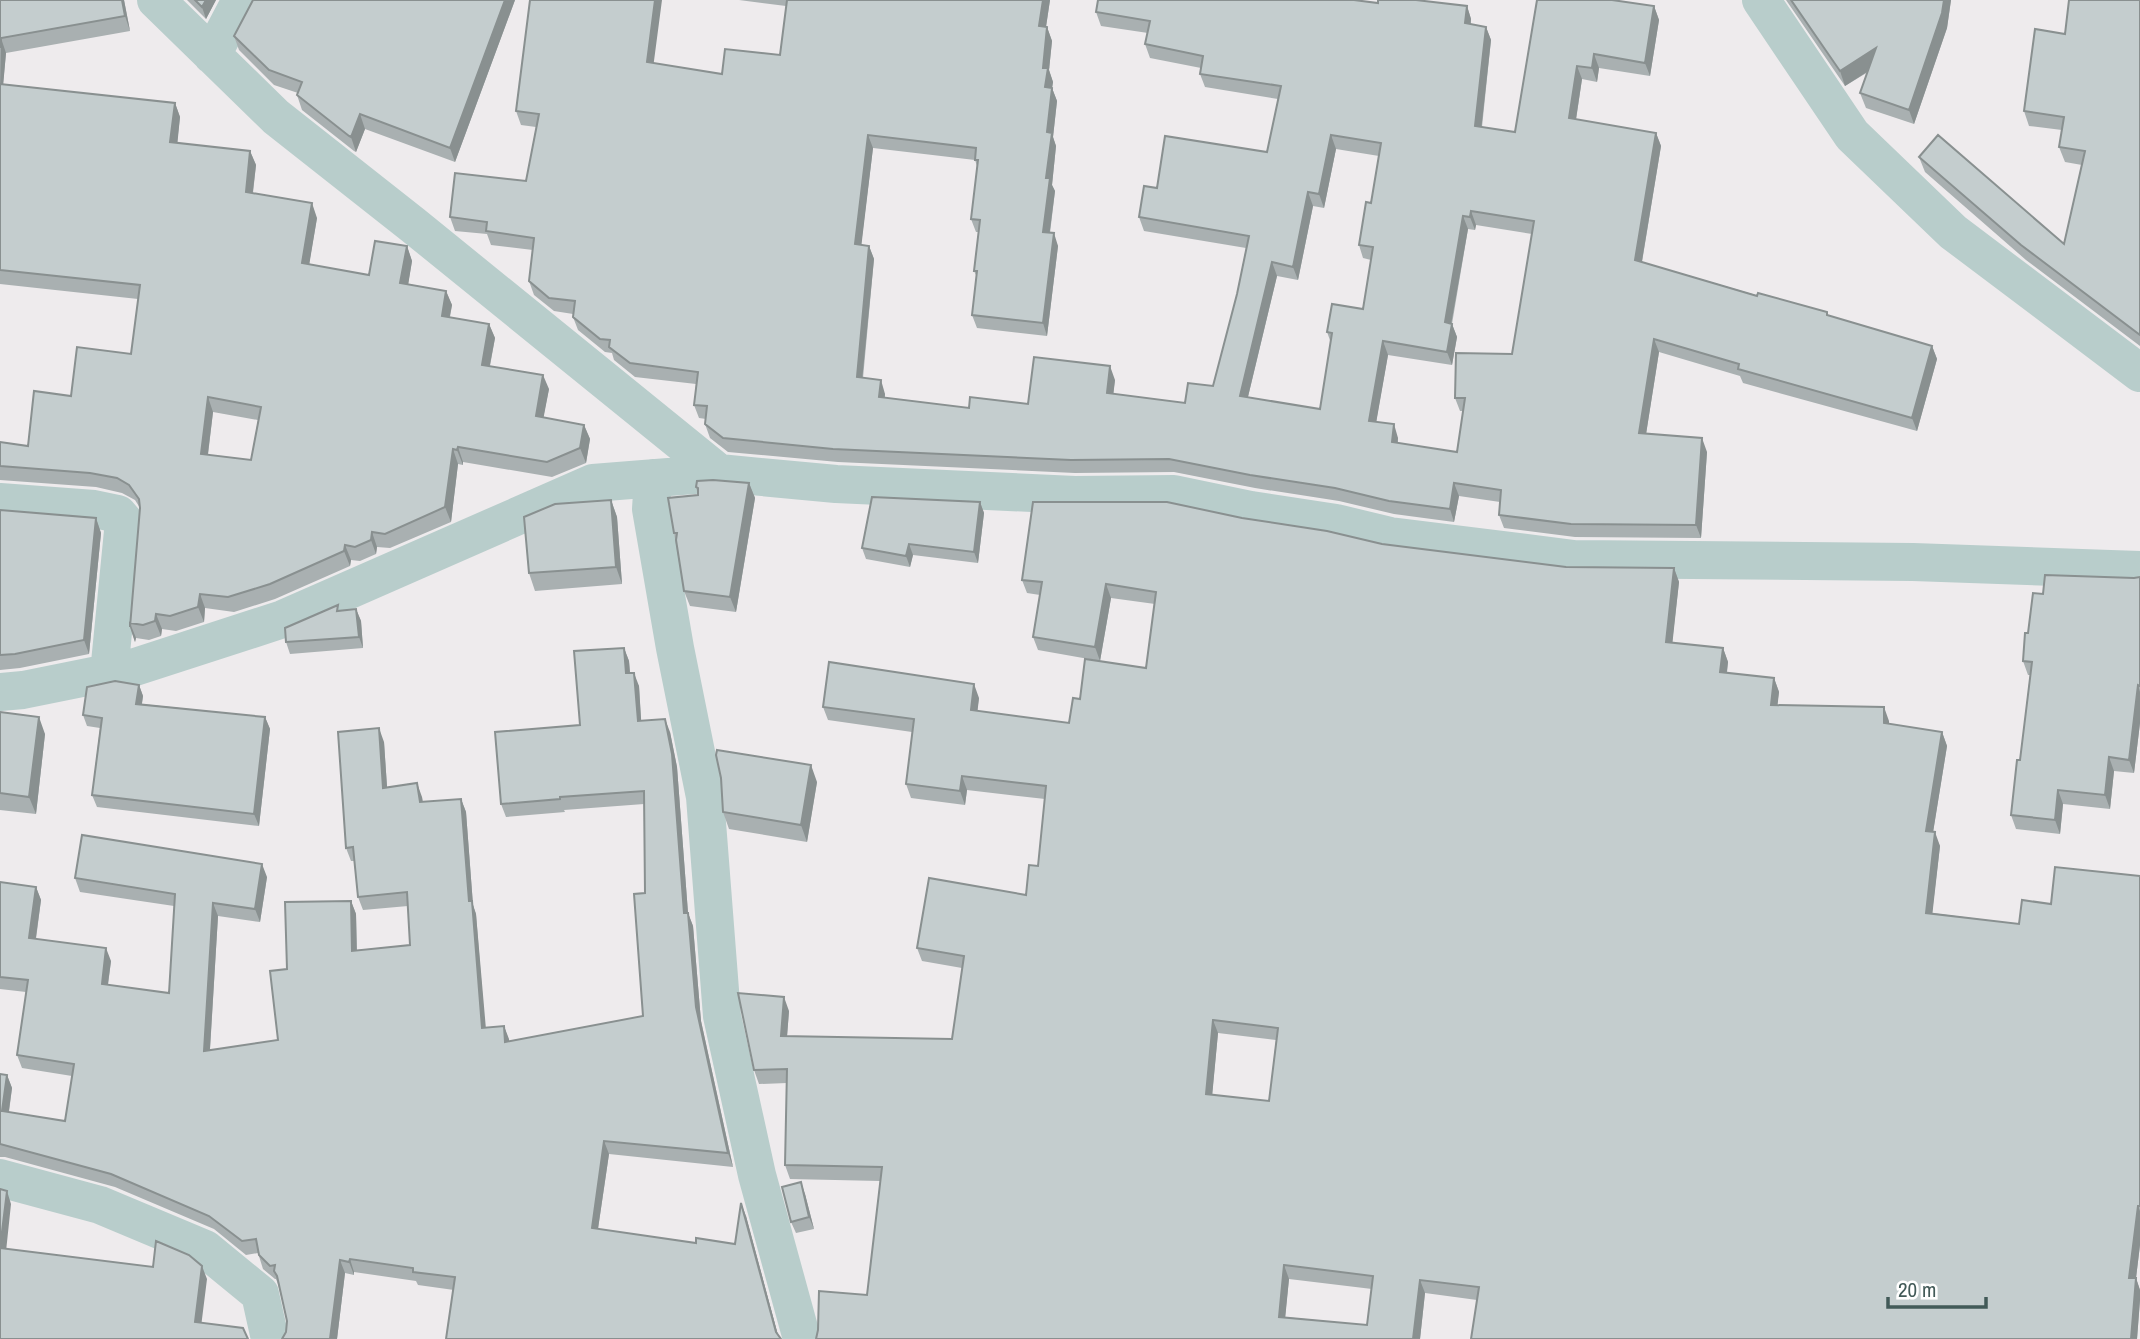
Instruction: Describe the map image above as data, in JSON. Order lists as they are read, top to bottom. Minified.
{"scale_bar":"20 m"}
